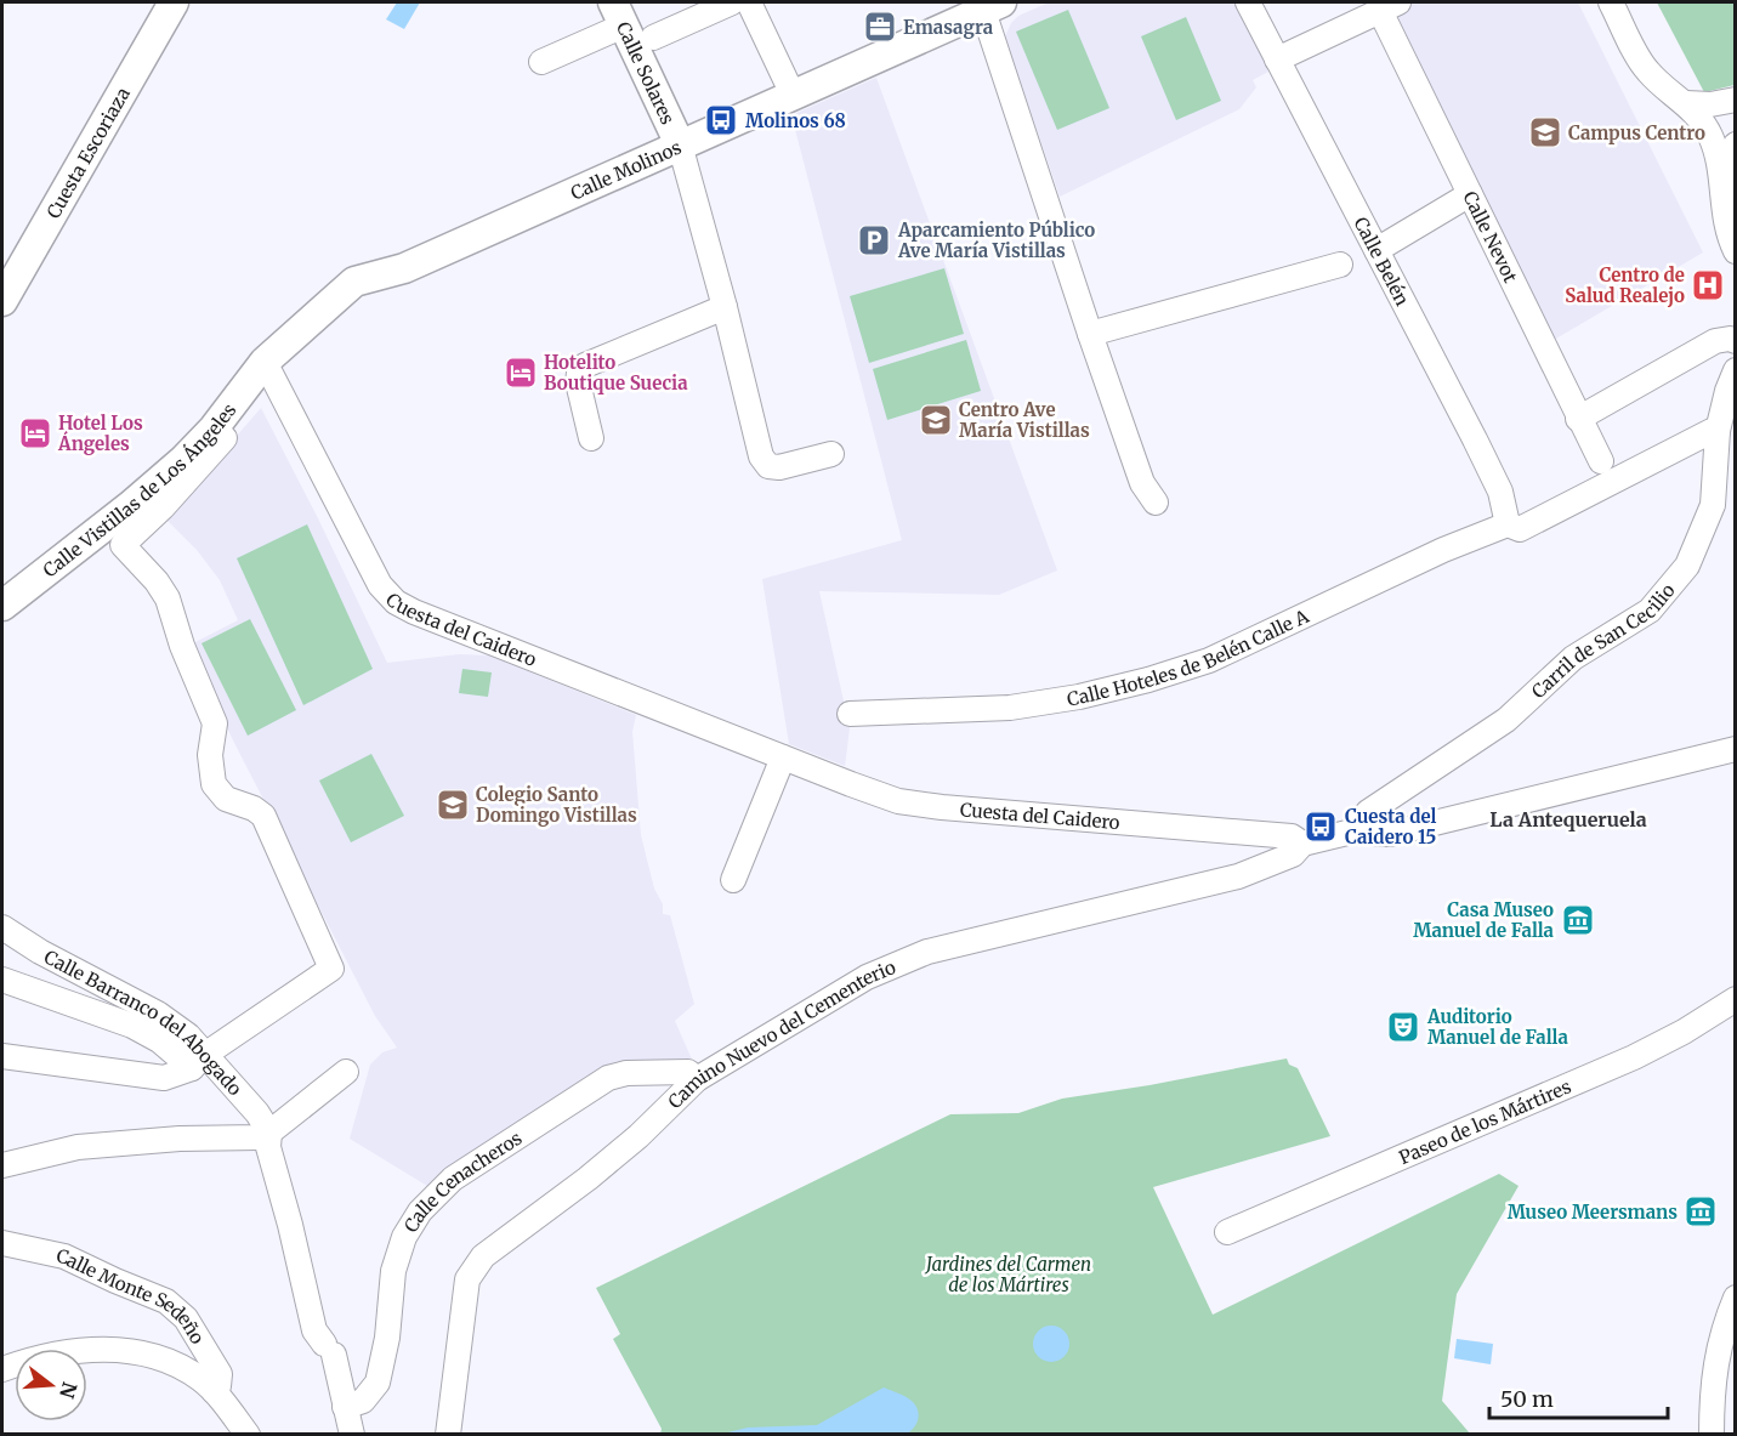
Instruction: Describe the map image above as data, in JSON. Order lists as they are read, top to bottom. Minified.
{"streets":{"main road":["Calle Solares","Cuesta Escoriaza","Calle Molinos","Calle Vistillas de Los Ángeles"],"street":["Calle Nevot","Calle Belén","Cuesta del Caidero","Carril de San Cecilio","Calle Hoteles de Belén Calle A","Calle Barranco del Abogado","Camino Nuevo del Cementerio","Paseo de los Mártires","Calle Cenacheros","Calle Monte Sedeño"]},"crossings":[["Calle Solares","Calle Molinos"],["Calle Molinos","Calle Vistillas de Los Ángeles"],["Calle Molinos","Cuesta del Caidero"],["Calle Belén","Calle Hoteles de Belén Calle A"],["Calle Vistillas de Los Ángeles","Cuesta del Caidero"],["Cuesta del Caidero","Camino Nuevo del Cementerio"],["Carril de San Cecilio","Calle Hoteles de Belén Calle A"],["Calle Barranco del Abogado","Calle Cenacheros"],["Camino Nuevo del Cementerio","Calle Cenacheros"]],"districts":["La Antequeruela"],"parks":["Jardines del Carmen de los Mártires"],"places":{"office":["Emasagra"],"bus stop":["Molinos 68","Cuesta del Caidero 15"],"school or university":["Campus Centro","Centro Ave María Vistillas","Colegio Santo Domingo Vistillas"],"parking":["Aparcamiento Público Ave María Vistillas"],"hospital":["Centro de Salud Realejo"],"hotel":["Hotelito Boutique Suecia","Hotel Los Ángeles"],"museum":["Casa Museo Manuel de Falla","Museo Meersmans"],"theatre":["Auditorio Manuel de Falla"]},"scale_bar":"50 m","north":"right"}
